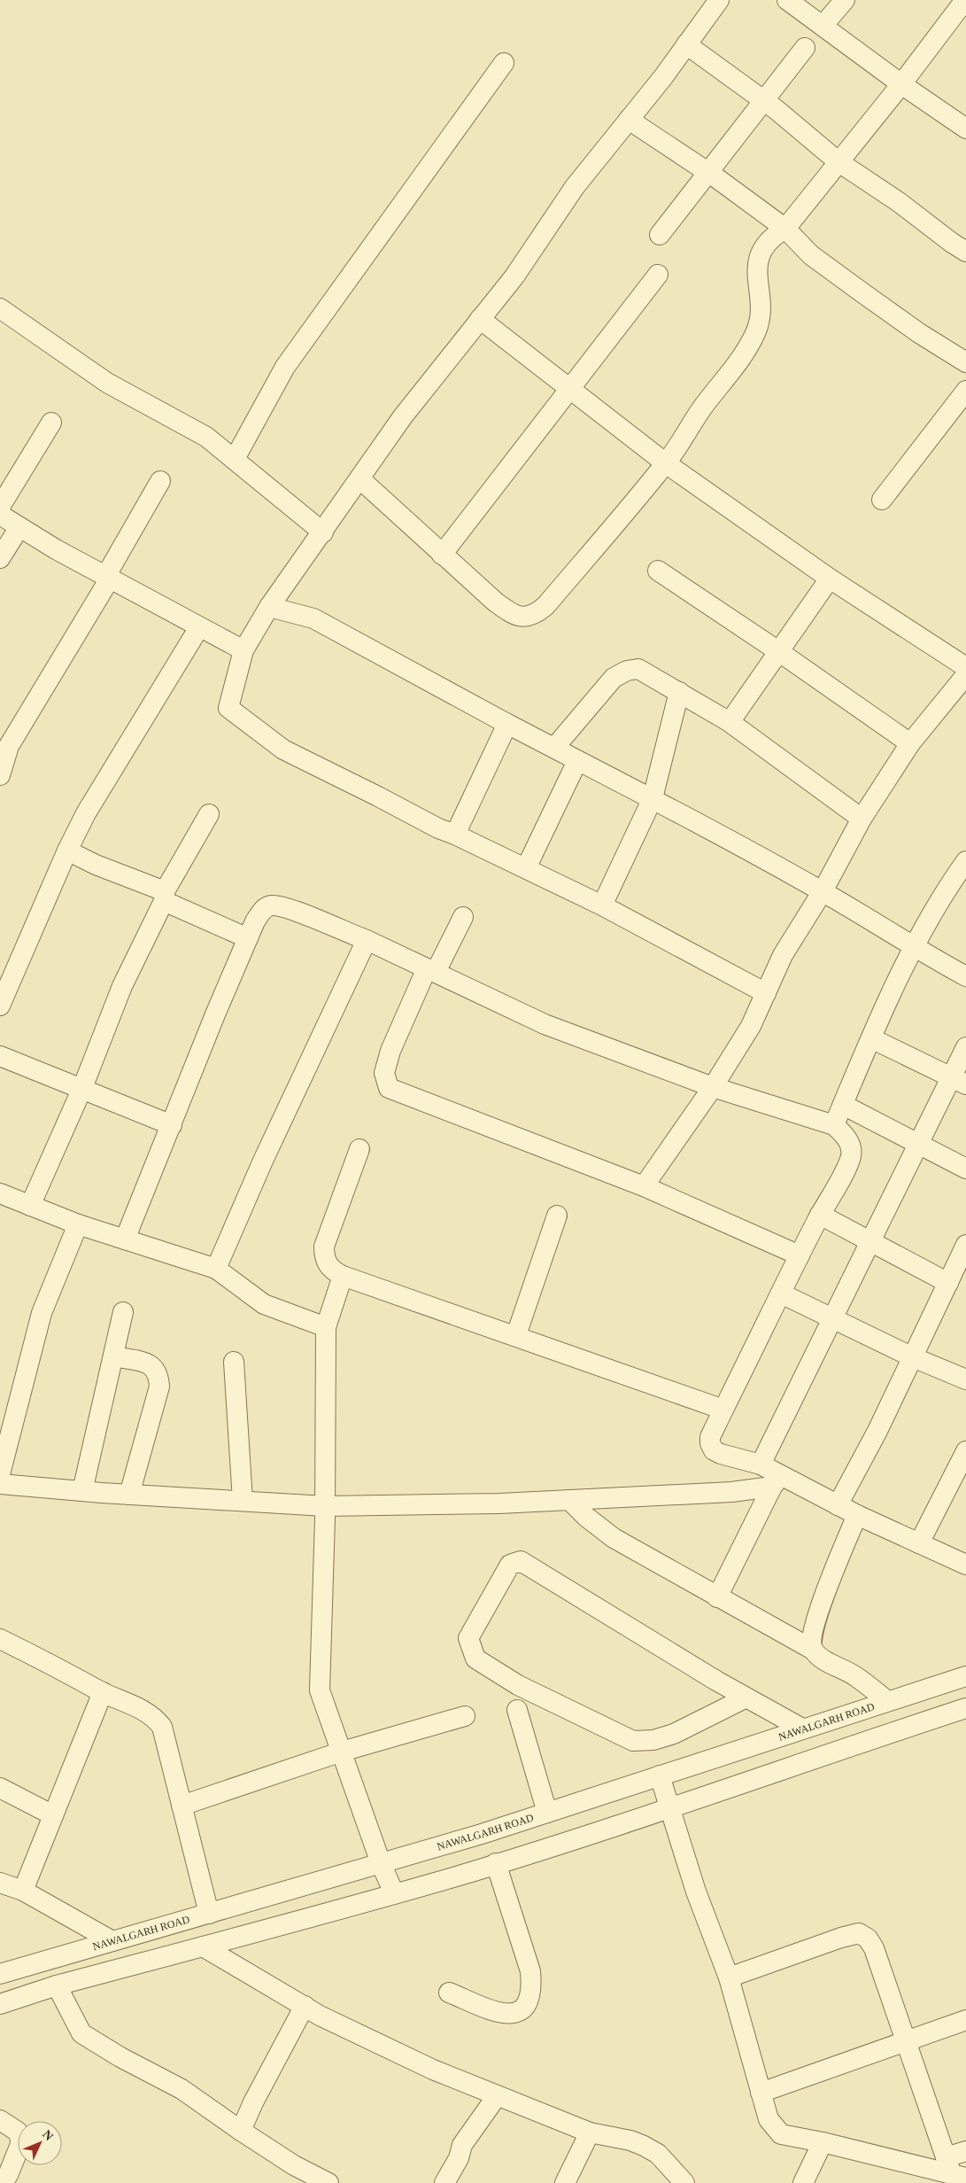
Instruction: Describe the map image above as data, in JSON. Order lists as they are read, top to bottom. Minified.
{"streets":{"street":["NAWALGARH ROAD"]},"north":"top right"}
